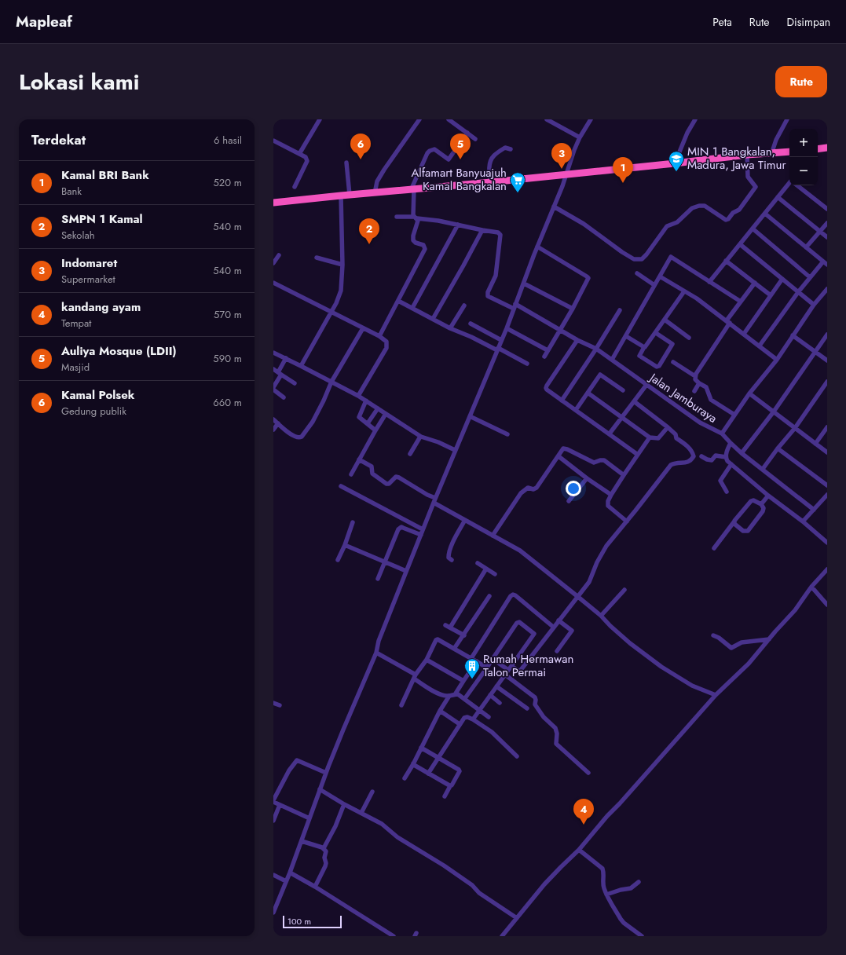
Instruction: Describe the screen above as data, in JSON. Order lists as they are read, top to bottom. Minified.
{"streets":{"street":["Jalan Jamburaya"]},"places":{"school or university":["MIN 1 Bangkalan, Madura, Jawa Timur"],"supermarket":["Alfamart Banyuajuh Kamal Bangkalan"],"building":["Rumah Hermawan Talon Permai"]},"scale_bar":"100 m","page":{"header":"Mapleaf","nav":["Peta","Rute","Disimpan"],"title":"Lokasi kami","buttons":"Rute","heading":["Terdekat","6 hasil"],"map_buttons":["+","−"],"pins":["5","6","3","1","2","4"],"list":[{"mark":"1","name":"Kamal BRI Bank","note":"Bank","value":"520 m"},{"mark":"2","name":"SMPN 1 Kamal","note":"Sekolah","value":"540 m"},{"mark":"3","name":"Indomaret","note":"Supermarket","value":"540 m"},{"mark":"4","name":"kandang ayam","note":"Tempat","value":"570 m"},{"mark":"5","name":"Auliya Mosque (LDII)","note":"Masjid","value":"590 m"},{"mark":"6","name":"Kamal Polsek","note":"Gedung publik","value":"660 m"}],"scale":"100 m"}}
